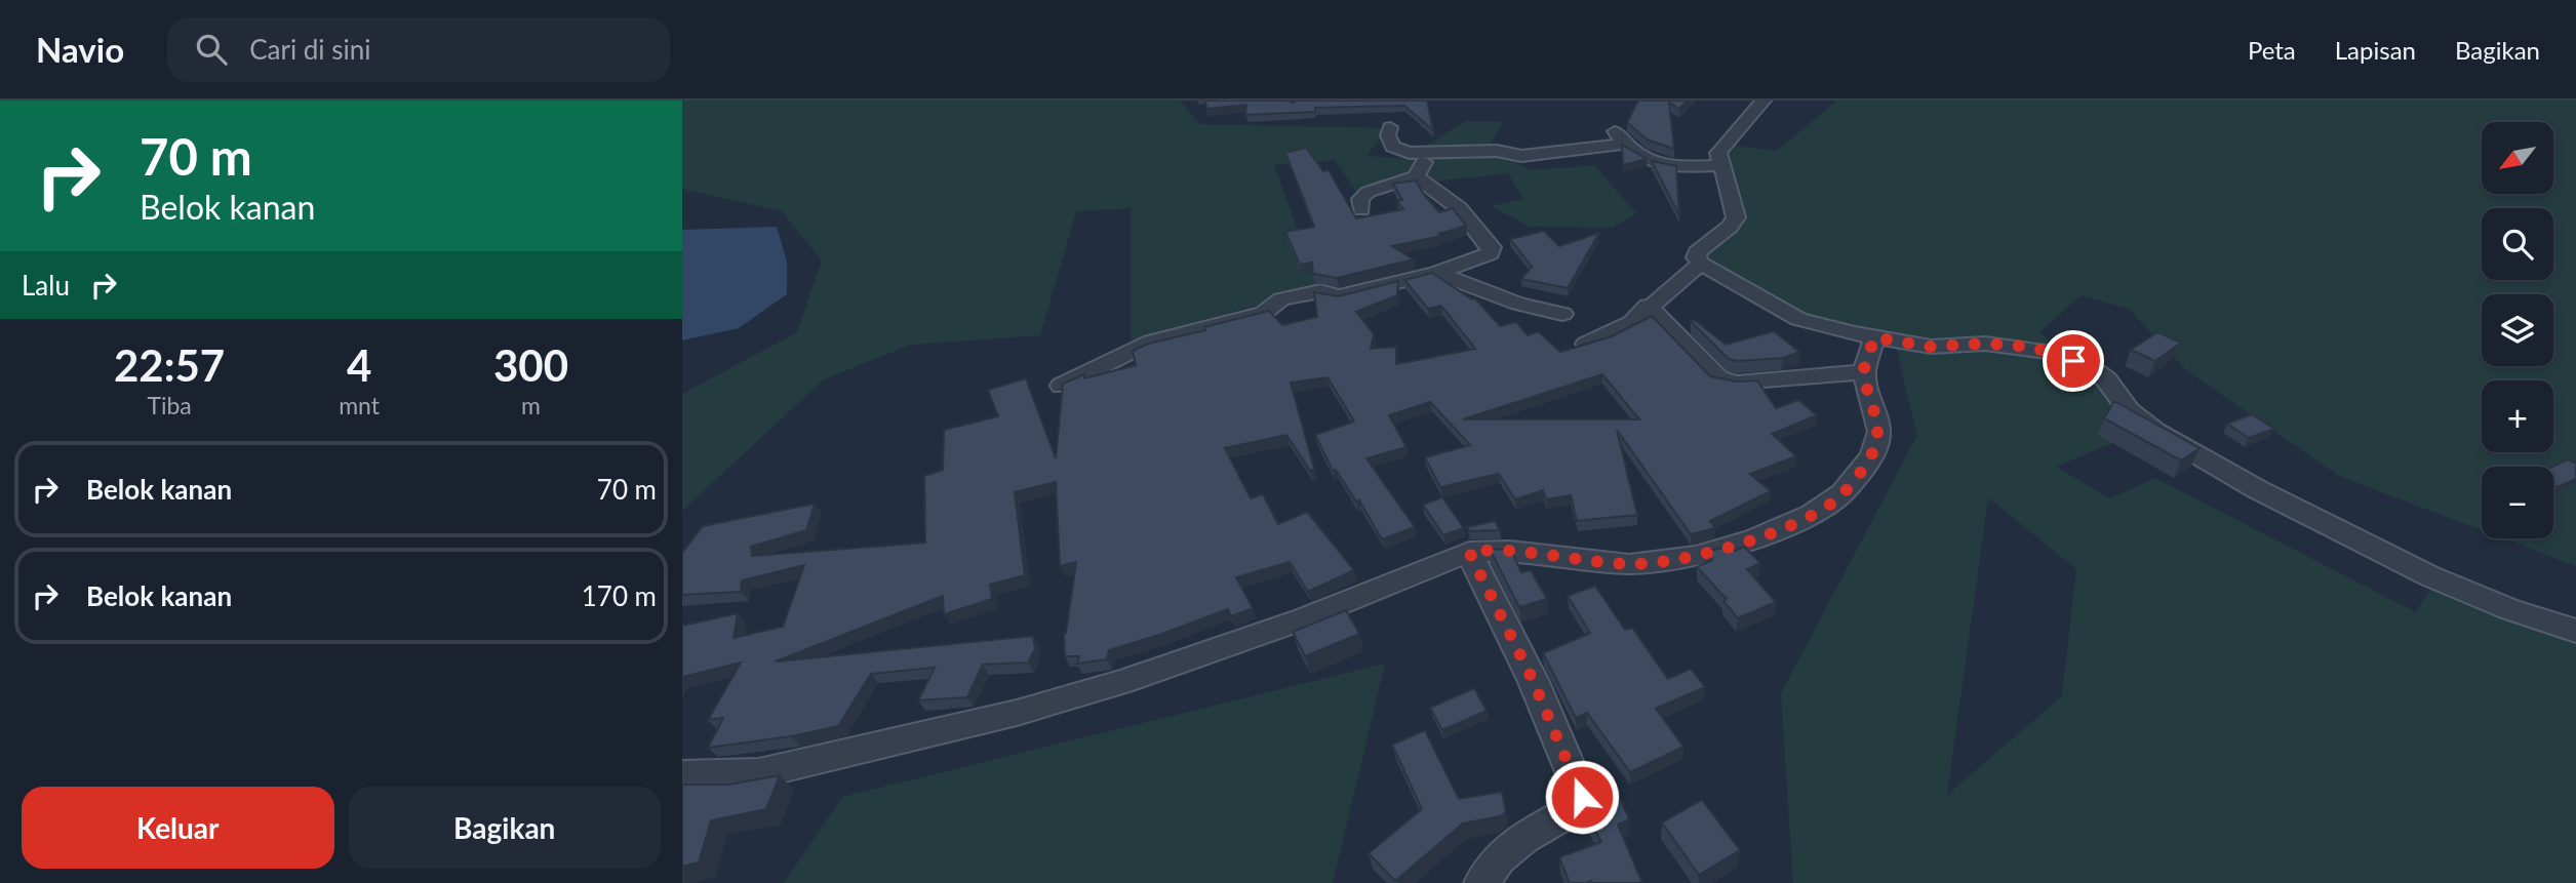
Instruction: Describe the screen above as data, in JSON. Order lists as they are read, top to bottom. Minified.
{"north":"bottom left","page":{"header":"Navio","search":"Cari di sini","nav":["Peta","Lapisan","Bagikan"],"turn":["70 m","Belok kanan"],"map_buttons":["+","−"],"then":"Lalu","eta":["22:57","Tiba","4","mnt","300","m"],"list":[{"name":"Belok kanan","value":"70 m"},{"name":"Belok kanan","value":"170 m"}],"buttons":["Keluar","Bagikan"]}}
